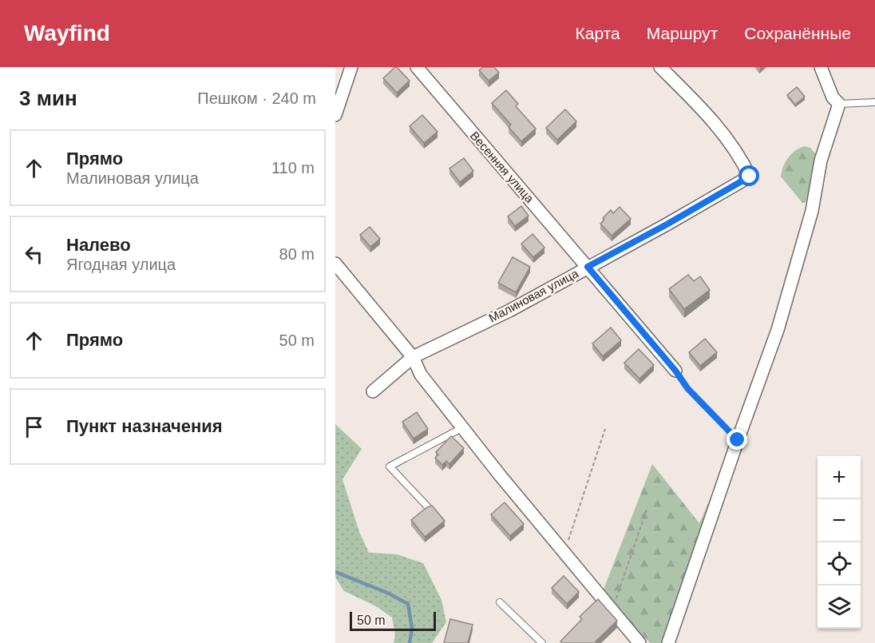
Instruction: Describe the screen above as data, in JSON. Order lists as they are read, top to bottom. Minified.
{"streets":{"street":["Весенняя улица","Малиновая улица"]},"crossings":[["Весенняя улица","Малиновая улица"]],"scale_bar":"50 m","page":{"header":"Wayfind","nav":["Карта","Маршрут","Сохранённые"],"heading":["3 мин","Пешком · 240 m"],"list":[["Прямо","Малиновая улица","110 m"],["Налево","Ягодная улица","80 m"],["Прямо","50 m"],"Пункт назначения"],"map_buttons":["+","−"],"scale":"50 m"}}
